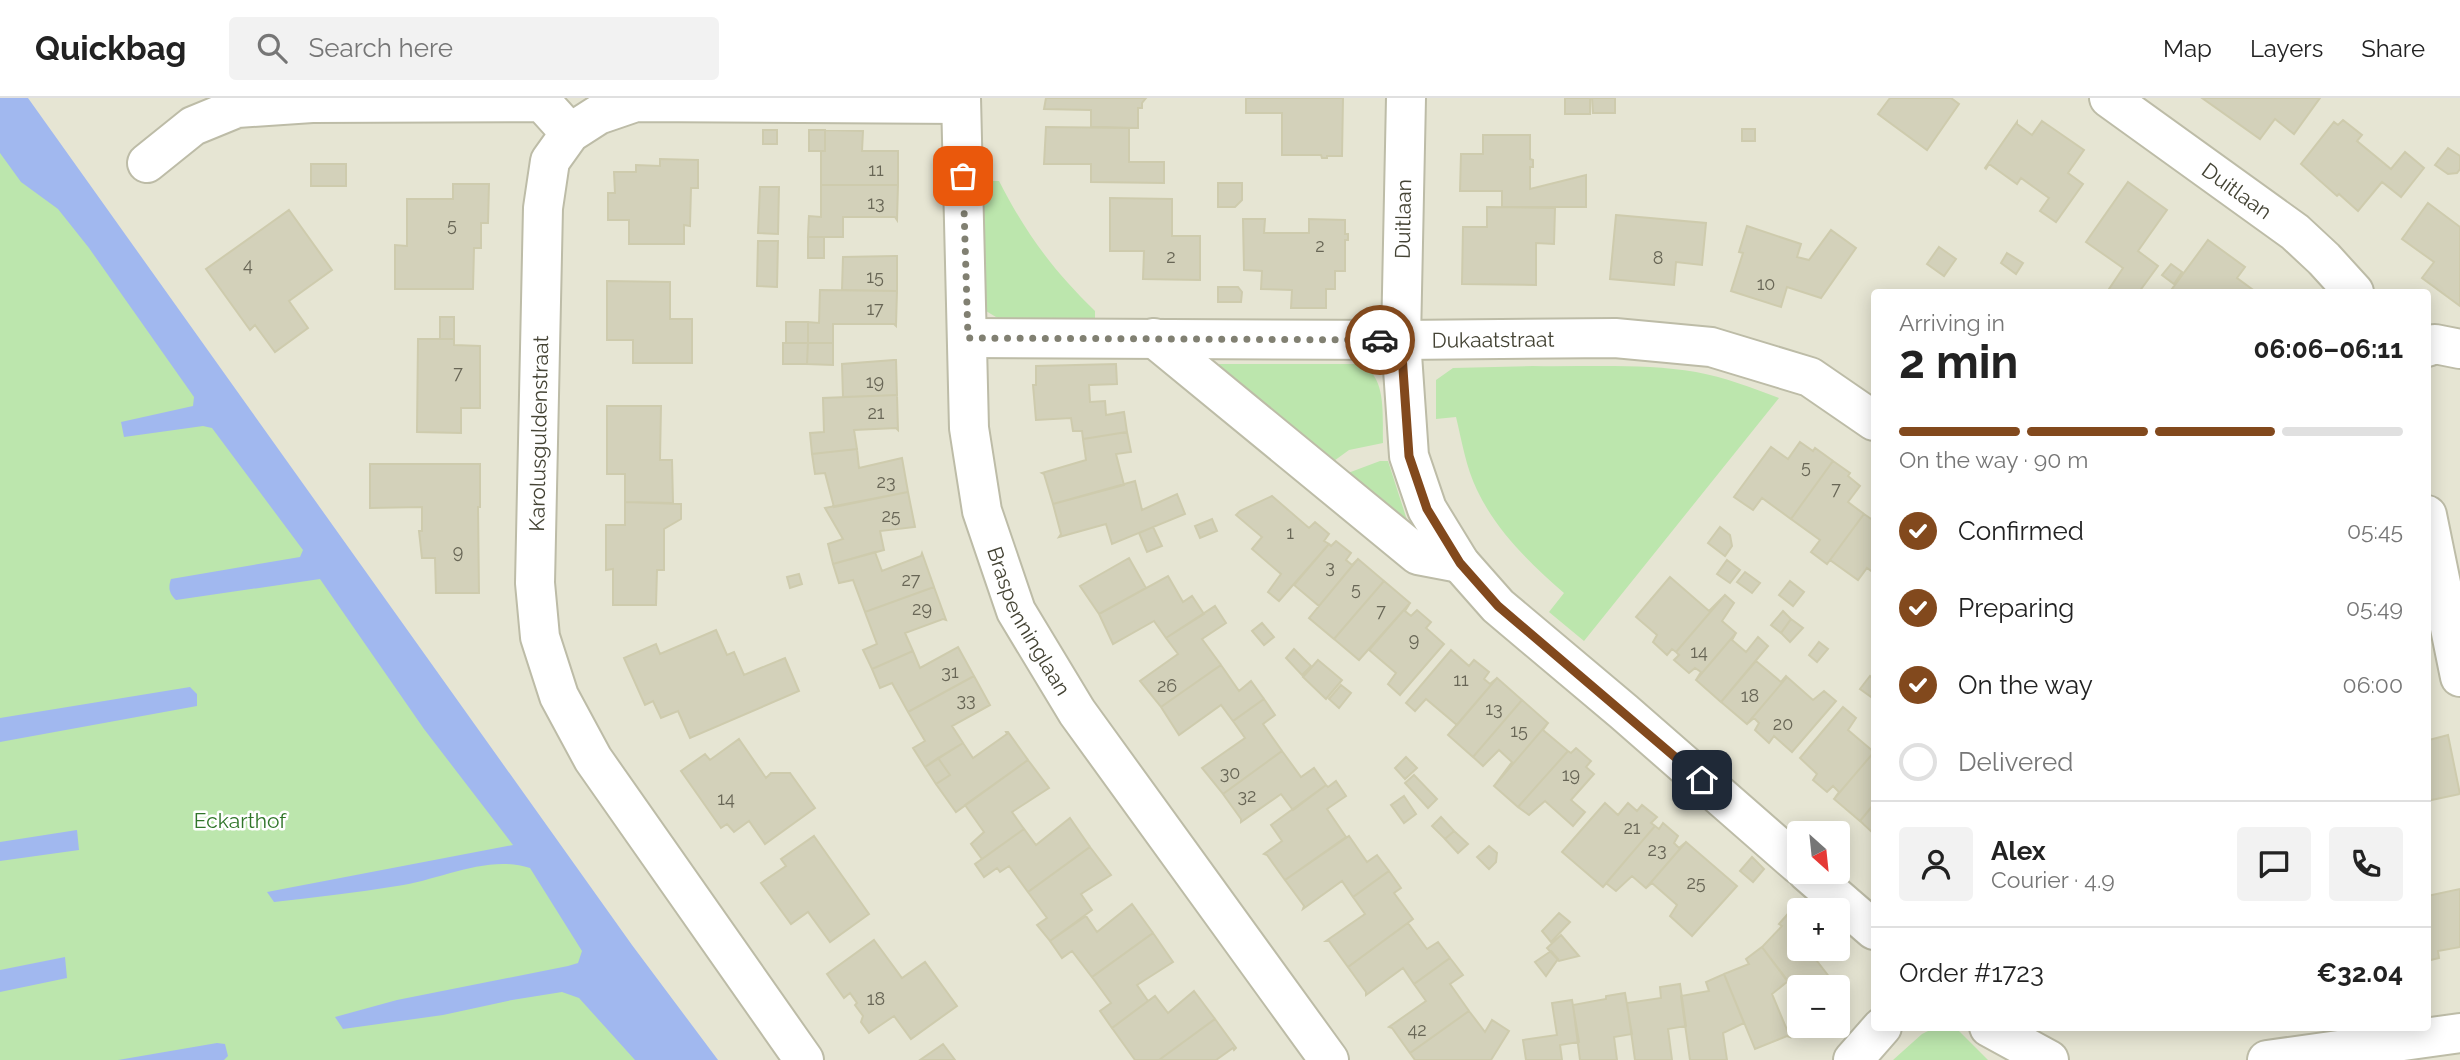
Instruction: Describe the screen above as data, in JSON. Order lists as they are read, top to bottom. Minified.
{"streets":{"street":["Duitlaan","Dukaatstraat","Karolusguldenstraat","Braspenninglaan"]},"crossings":[["Duitlaan","Dukaatstraat"],["Dukaatstraat","Braspenninglaan"],["Karolusguldenstraat","Braspenninglaan"]],"parks":["Eckarthof"],"house_numbers":["11","13","5","2","2","8","4","15","10","17","7","19","21","5","23","7","25","1","9","3","27","5","29","7","9","14","31","11","26","18","33","13","20","15","30","19","32","14","21","23","25","18","42"],"north":"bottom right","page":{"header":"Quickbag","search":"Search here","nav":["Map","Layers","Share"],"heading":["2 min","Arriving in","06:06–06:11"],"panel":["Alex","Courier · 4.9","Order #1723","€32.04"],"bar":"On the way · 90 m","list":[["Confirmed","05:45"],["Preparing","05:49"],["On the way","06:00"],"Delivered"],"map_buttons":["+","−"]}}
